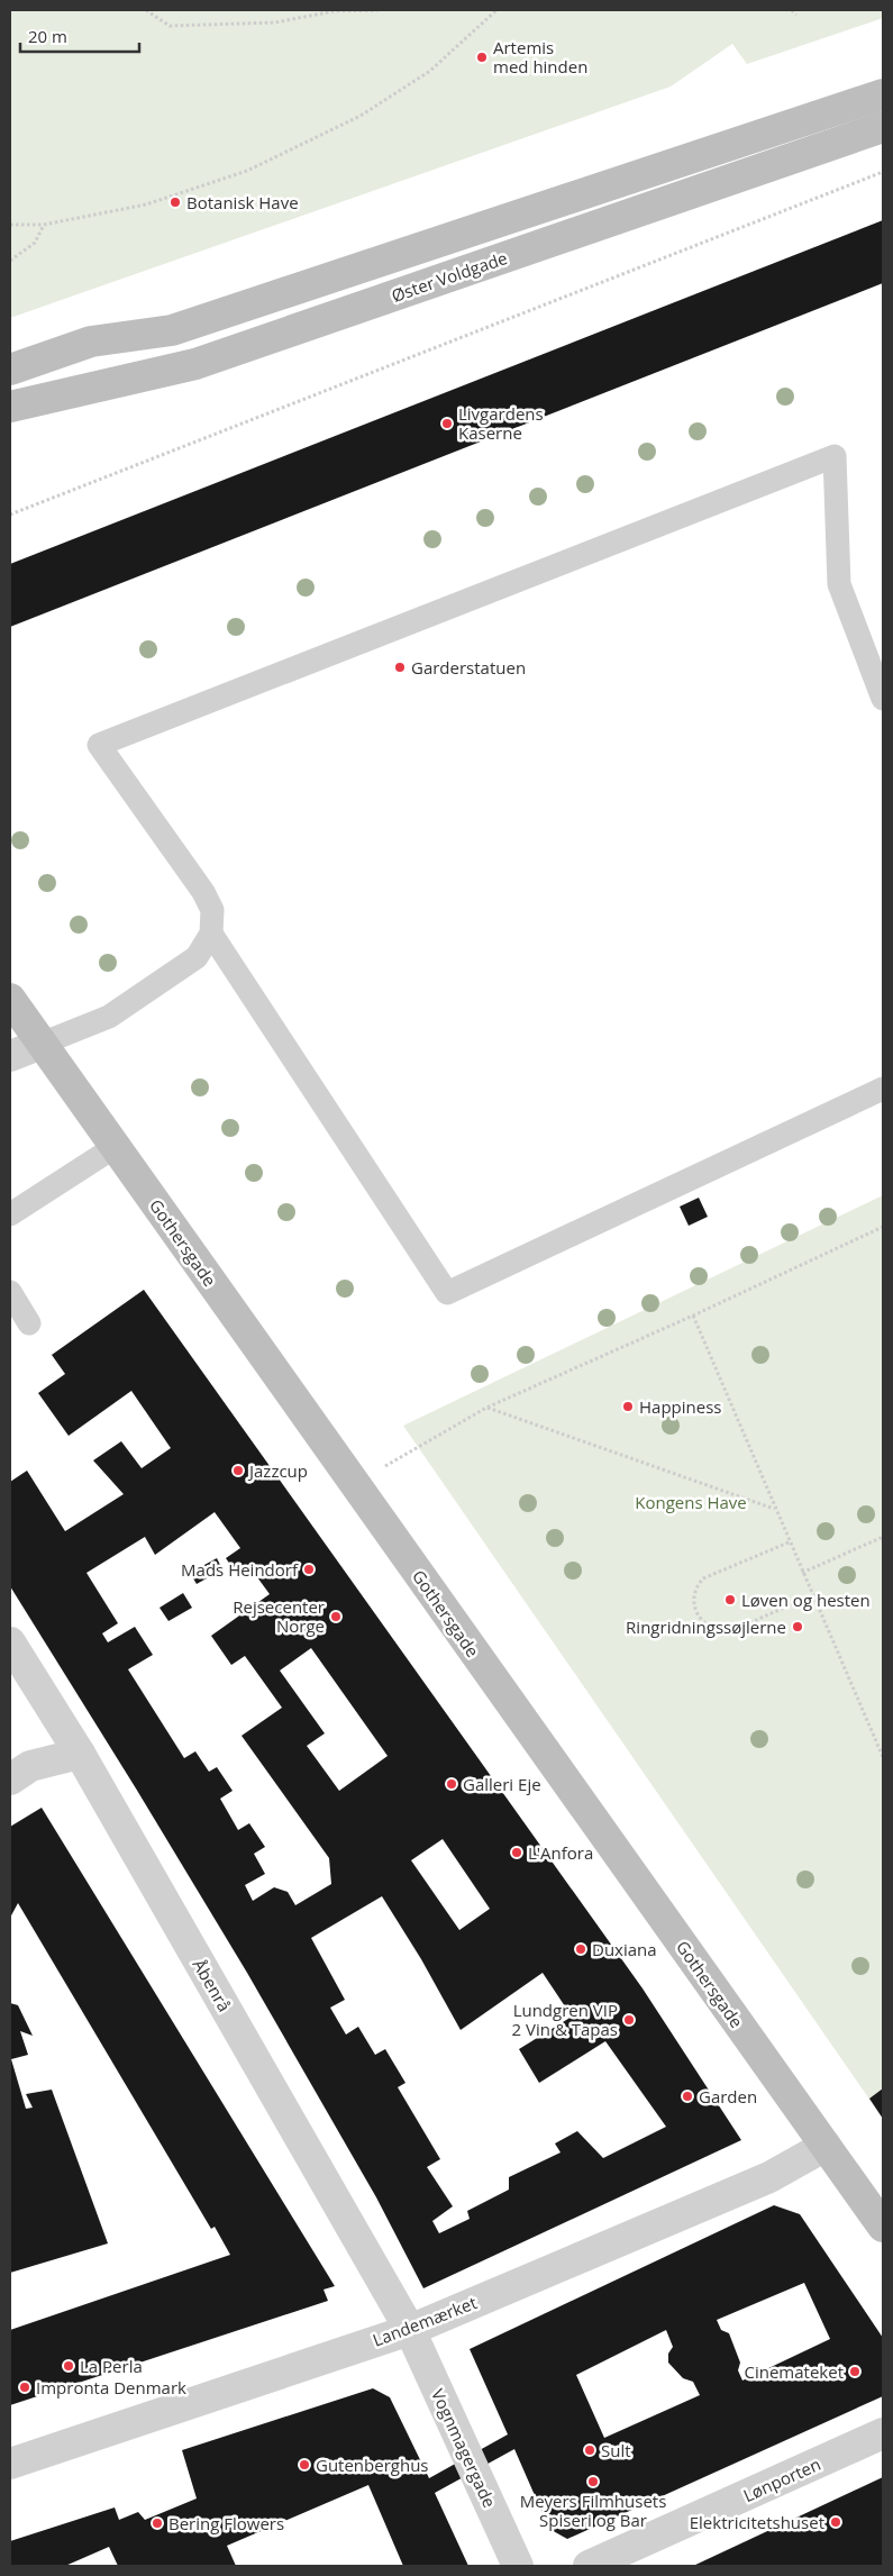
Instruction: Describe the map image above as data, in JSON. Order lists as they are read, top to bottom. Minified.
{"streets":{"street":["Øster Voldgade","Gothersgade","Åbenrå","Landemærket","Vognmagergade","Lønporten"]},"crossings":[["Gothersgade","Landemærket"],["Åbenrå","Landemærket"],["Åbenrå","Vognmagergade"],["Landemærket","Vognmagergade"]],"parks":["Kongens Have"],"places":["Artemis med hinden","Botanisk Have","Livgardens Kaserne","Garderstatuen","Happiness","Jazzcup","Mads Heindorf","Løven og hesten","Rejsecenter Norge","Ringridningssøjlerne","Galleri Eje","L'Anfora","Duxiana","Lundgren VIP 2 Vin & Tapas","Garden","La Perla","Cinemateket","Impronta Denmark","Sult","Gutenberghus","Meyers Filmhusets Spiseri og Bar","Elektricitetshuset","Bering Flowers"],"scale_bar":"20 m"}
